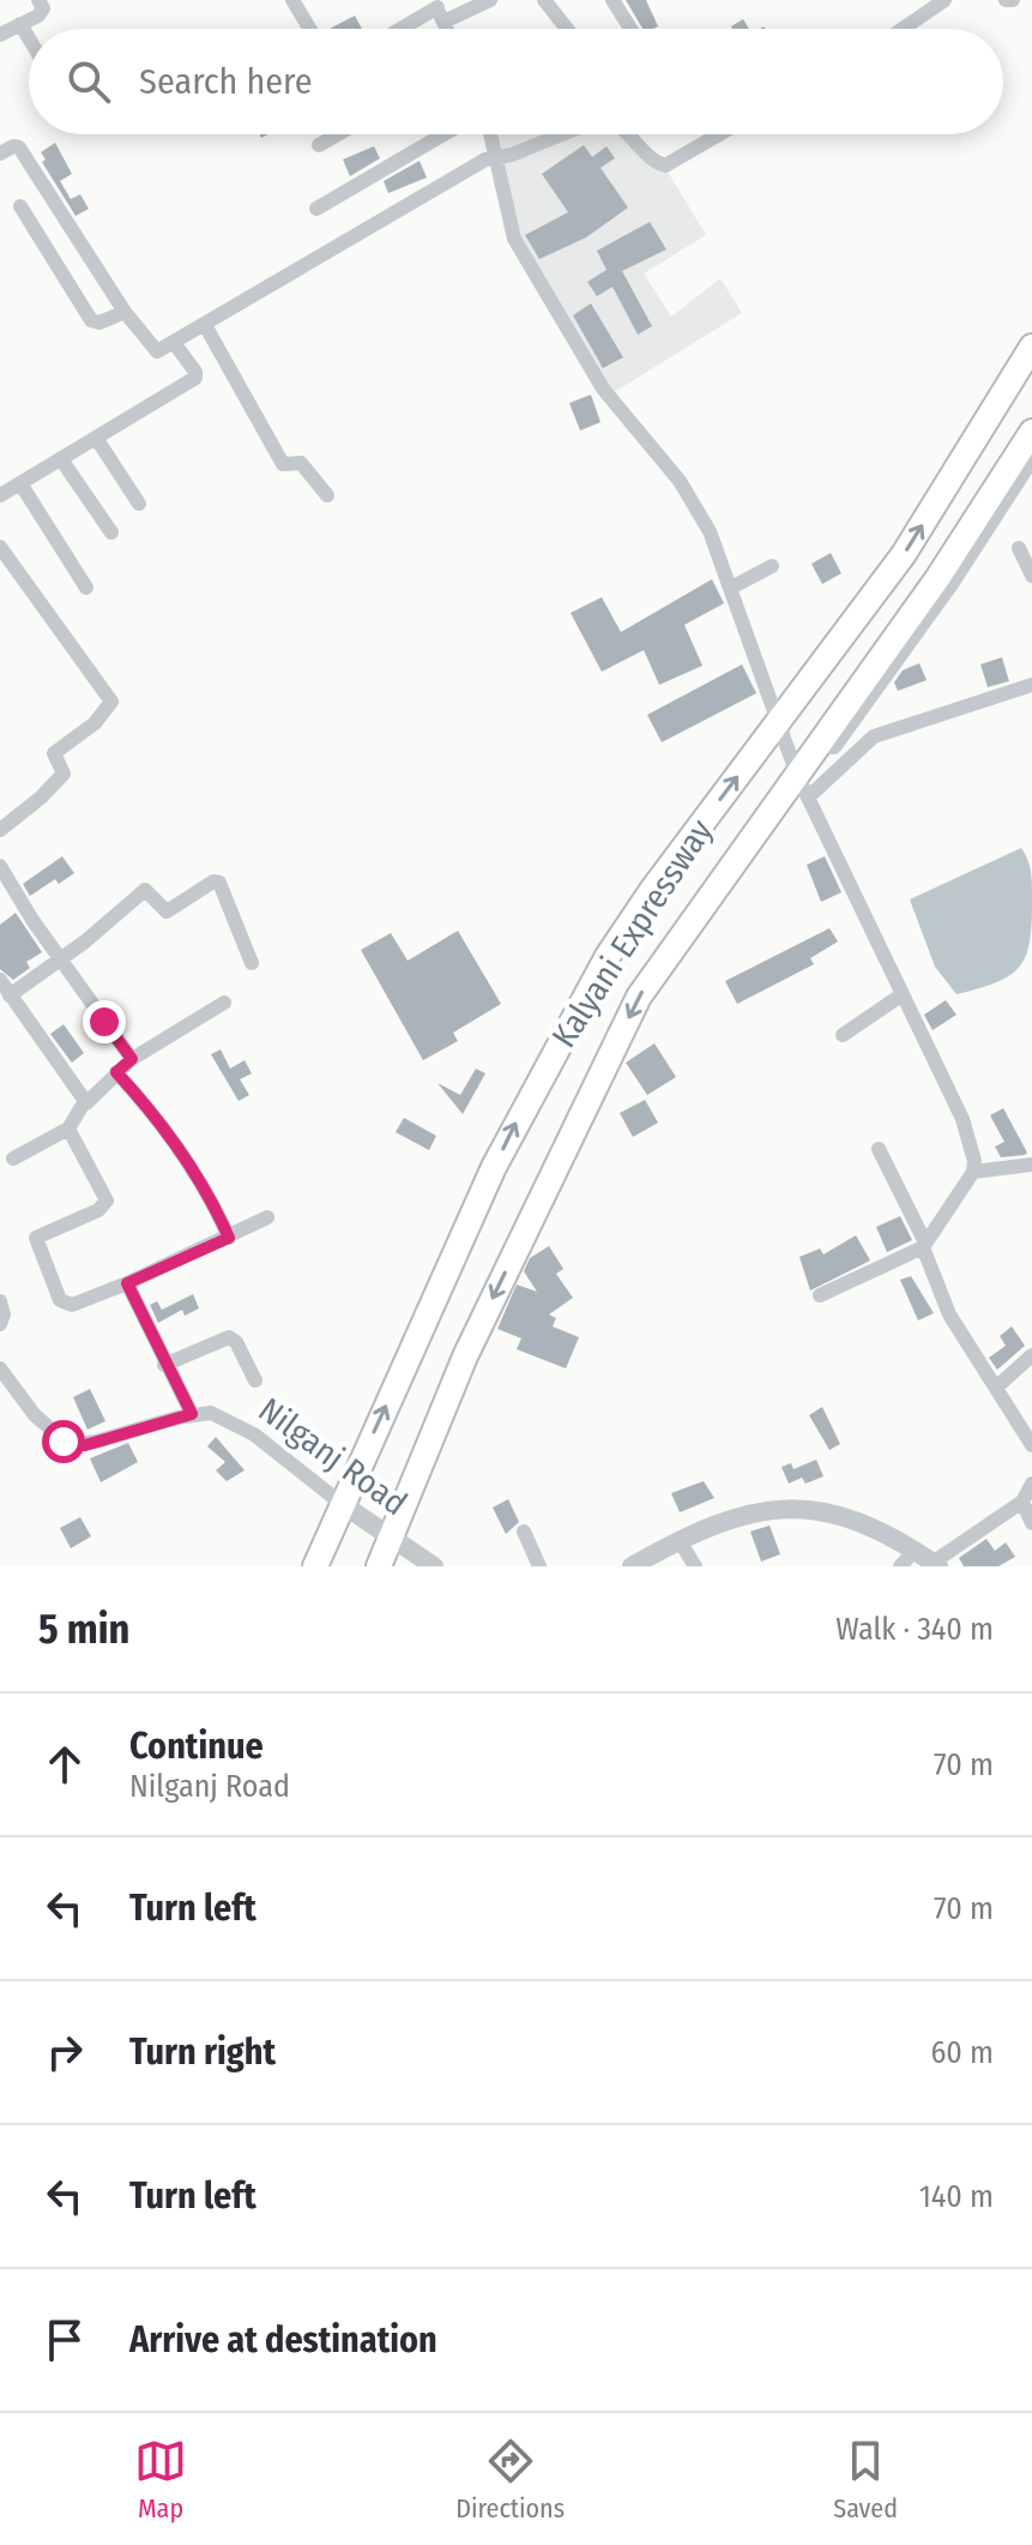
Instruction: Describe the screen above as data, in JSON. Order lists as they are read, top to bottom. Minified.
{"streets":{"highway":["Kalyani Expressway"],"street":["Nilganj Road"]},"crossings":[["Kalyani Expressway","Nilganj Road"]],"page":{"search":"Search here","heading":["5 min","Walk · 340 m"],"list":[["Continue","Nilganj Road","70 m"],["Turn left","70 m"],["Turn right","60 m"],["Turn left","140 m"],"Arrive at destination"],"nav":["Map","Directions","Saved"]}}
